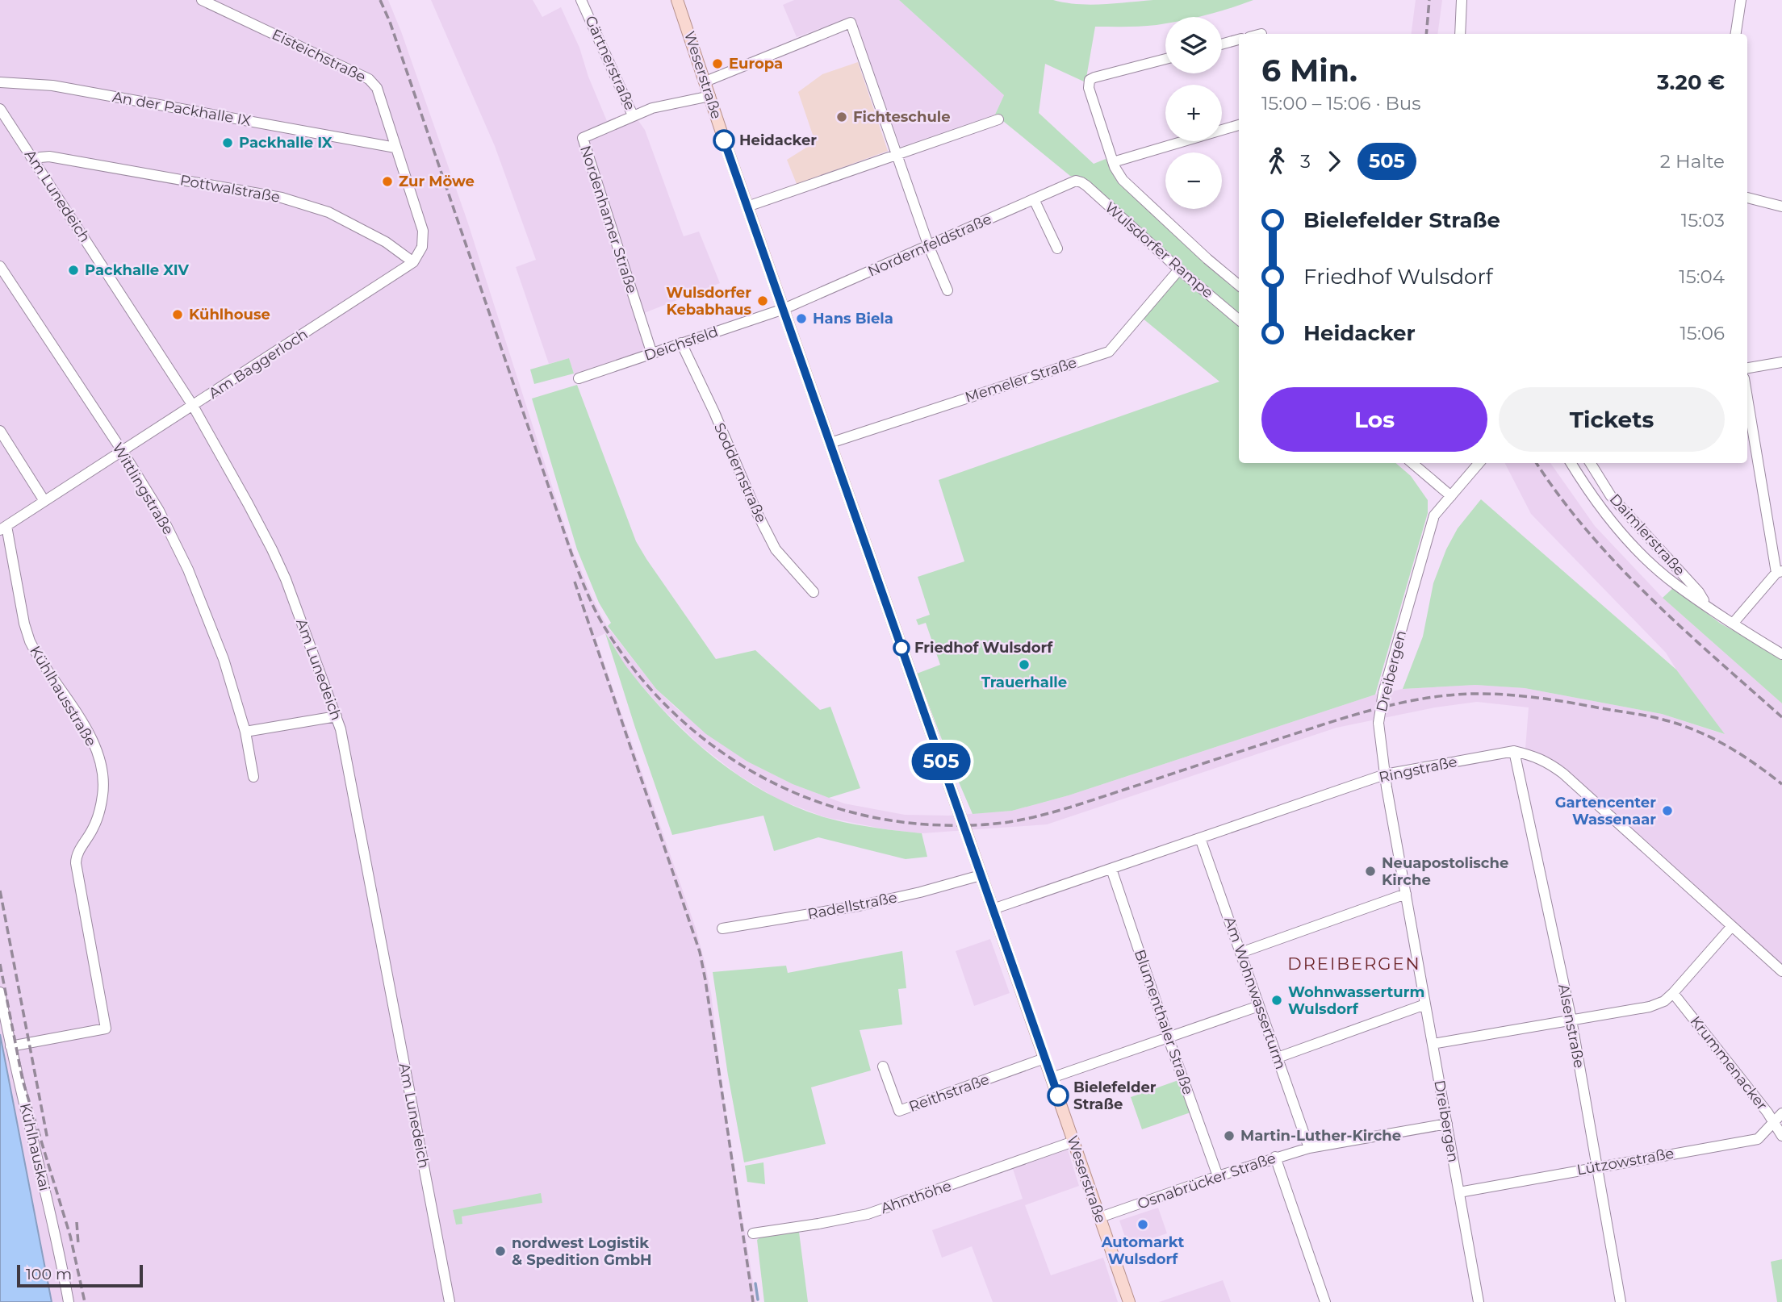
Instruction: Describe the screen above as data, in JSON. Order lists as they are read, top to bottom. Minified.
{"streets":{"main road":["Weserstraße"],"street":["Eisteichstraße","Gärtnerstraße","An der Packhalle IX","Pottwalstraße","Am Lunedeich","Nordenhamer Straße","Nordernfeldstraße","Wulsdorfer Rampe","Deichsfeld","Am Baggerloch","Memeler Straße","Soddernstraße","Wittlingstraße","Daimlerstraße","Dreibergen","Kühlhausstraße","Ringstraße","Radellstraße","Am Wohnwasserturm","Blumenthaler Straße","Alsenstraße","Krummenacker","Reithstraße","Kühlhauskai","Lützowstraße","Osnabrücker Straße","Ahnthöhe"]},"crossings":[["Eisteichstraße","An der Packhalle IX"],["Gärtnerstraße","Weserstraße"],["Gärtnerstraße","Nordenhamer Straße"],["Weserstraße","Nordernfeldstraße"],["Weserstraße","Deichsfeld"],["Weserstraße","Memeler Straße"],["Weserstraße","Ringstraße"],["Weserstraße","Radellstraße"],["Weserstraße","Reithstraße"],["Weserstraße","Osnabrücker Straße"],["Weserstraße","Ahnthöhe"],["Pottwalstraße","Am Lunedeich"],["Pottwalstraße","Am Baggerloch"],["Am Lunedeich","Am Baggerloch"],["Nordenhamer Straße","Deichsfeld"],["Nordernfeldstraße","Wulsdorfer Rampe"],["Nordernfeldstraße","Deichsfeld"],["Wulsdorfer Rampe","Memeler Straße"],["Deichsfeld","Soddernstraße"],["Am Baggerloch","Wittlingstraße"],["Am Baggerloch","Kühlhausstraße"],["Dreibergen","Ringstraße"],["Dreibergen","Lützowstraße"],["Dreibergen","Osnabrücker Straße"],["Kühlhausstraße","Kühlhauskai"],["Ringstraße","Am Wohnwasserturm"],["Ringstraße","Blumenthaler Straße"],["Ringstraße","Alsenstraße"],["Am Wohnwasserturm","Osnabrücker Straße"],["Blumenthaler Straße","Osnabrücker Straße"],["Alsenstraße","Lützowstraße"],["Krummenacker","Lützowstraße"]],"districts":["DREIBERGEN"],"places":["Europa","Fichteschule","Heidacker","Packhalle IX","Zur Möwe","Packhalle XIV","Wulsdorfer Kebabhaus","Kühlhouse","Hans Biela","Friedhof Wulsdorf","Trauerhalle","Gartencenter Wassenaar","Neuapostolische Kirche","Wohnwasserturm Wulsdorf","Bielefelder Straße","Martin-Luther-Kirche","Automarkt Wulsdorf","nordwest Logistik & Spedition GmbH"],"lines":["bus line 505"],"scale_bar":"100 m","page":{"on_map":"505","map_buttons":["+","−"],"heading":["6 Min.","15:00 – 15:06 · Bus","3.20 €"],"legs":["3","505","2 Halte"],"list":[{"name":"Bielefelder Straße","value":"15:03"},{"name":"Friedhof Wulsdorf","value":"15:04"},{"name":"Heidacker","value":"15:06"}],"buttons":["Los","Tickets"],"scale":"100 m"}}
